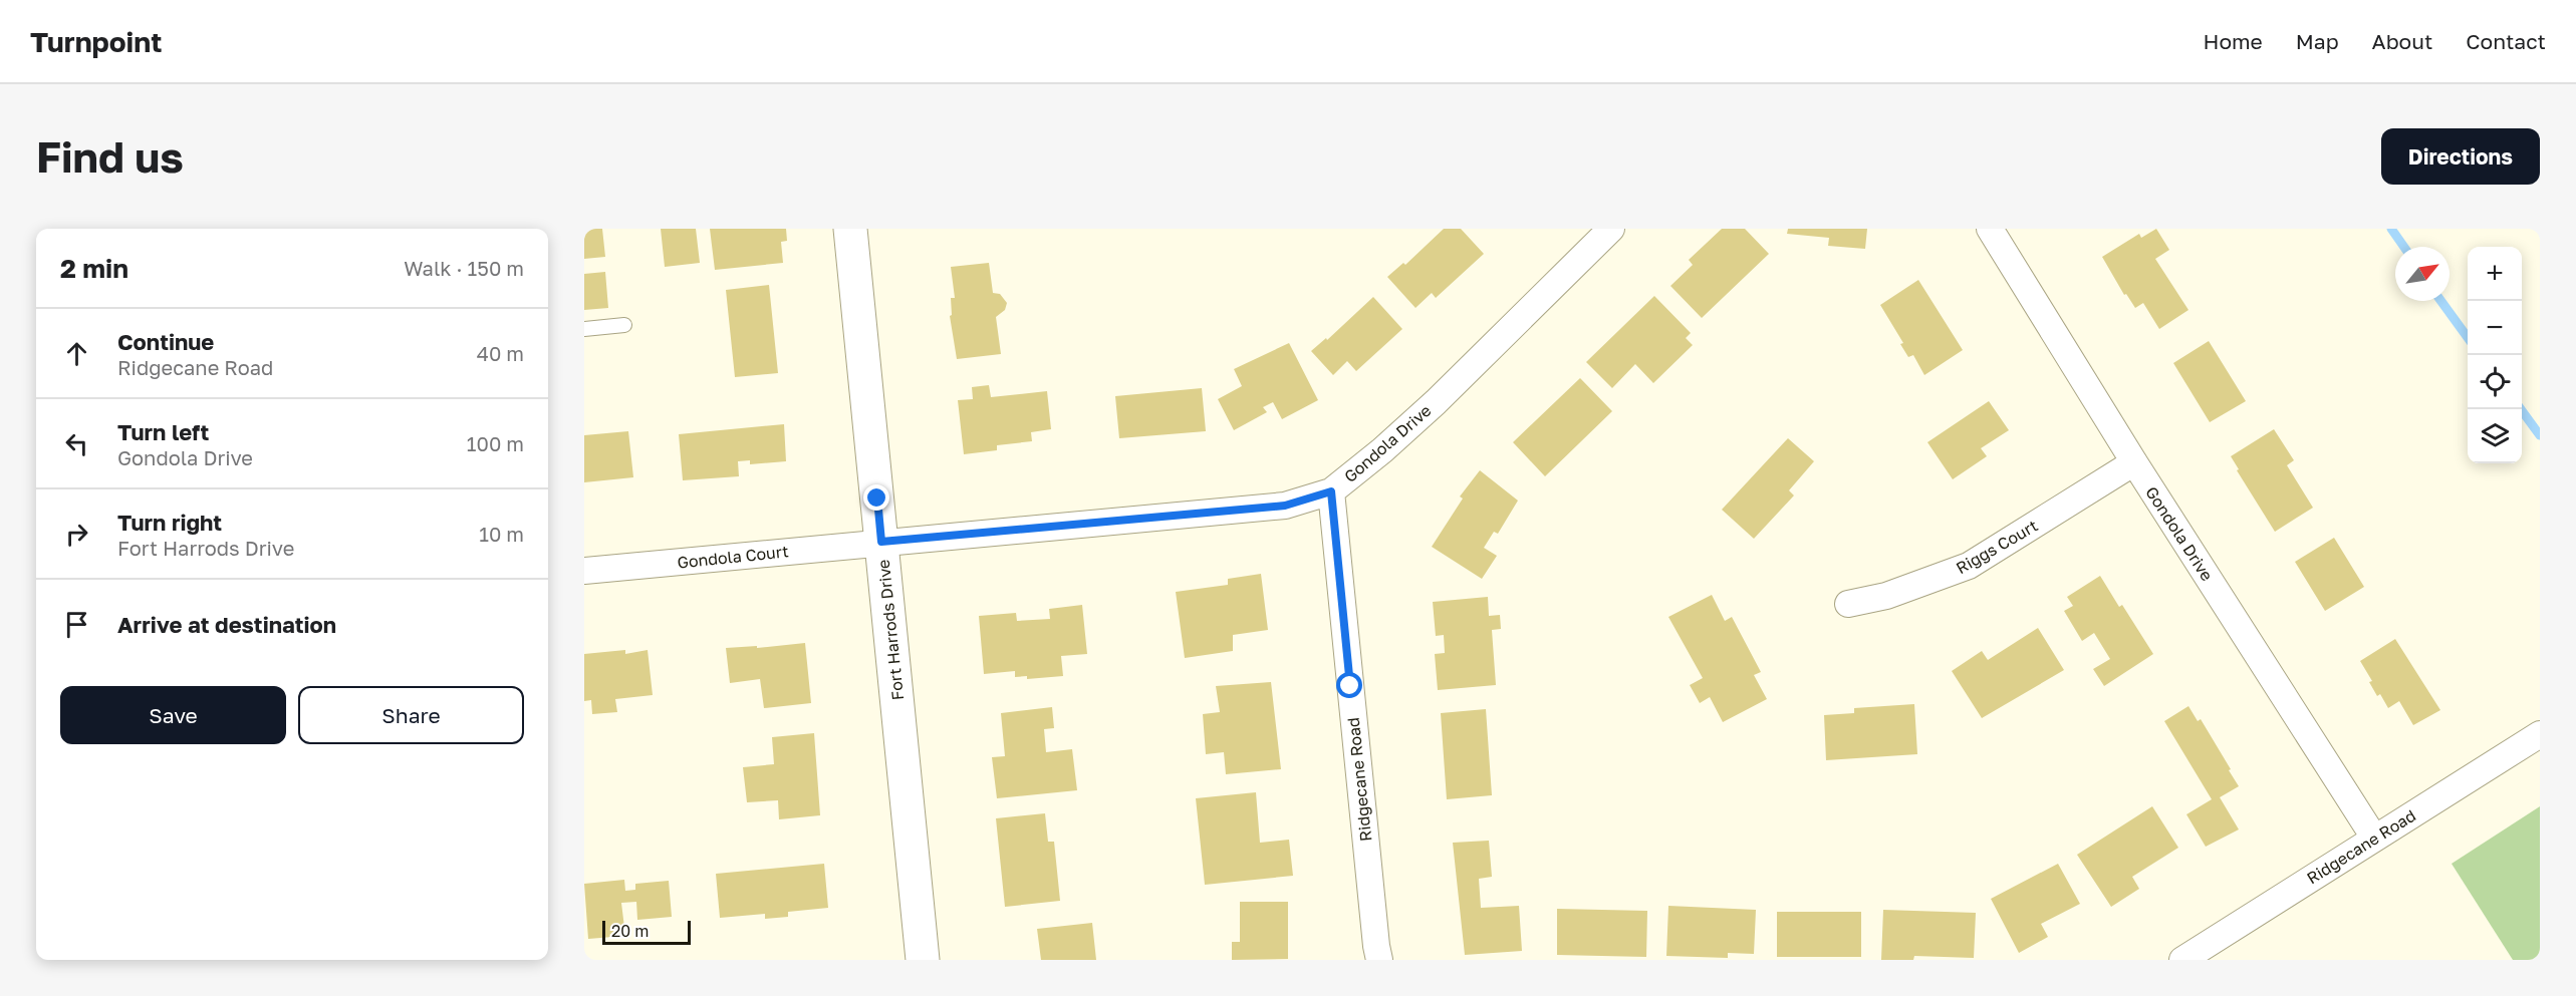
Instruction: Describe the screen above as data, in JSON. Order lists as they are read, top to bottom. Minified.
{"streets":{"street":["Gondola Drive","Riggs Court","Gondola Court","Fort Harrods Drive","Ridgecane Road"]},"crossings":[["Gondola Drive","Riggs Court"],["Gondola Drive","Gondola Court"],["Gondola Drive","Fort Harrods Drive"],["Gondola Drive","Ridgecane Road"],["Gondola Court","Fort Harrods Drive"]],"scale_bar":"20 m","north":"top right","page":{"header":"Turnpoint","nav":["Home","Map","About","Contact"],"buttons":["Directions",["Save","Share"]],"title":"Find us","heading":["2 min","Walk · 150 m"],"map_buttons":["+","−"],"list":[["Continue","Ridgecane Road","40 m"],["Turn left","Gondola Drive","100 m"],["Turn right","Fort Harrods Drive","10 m"],"Arrive at destination"],"scale":"20 m"}}
